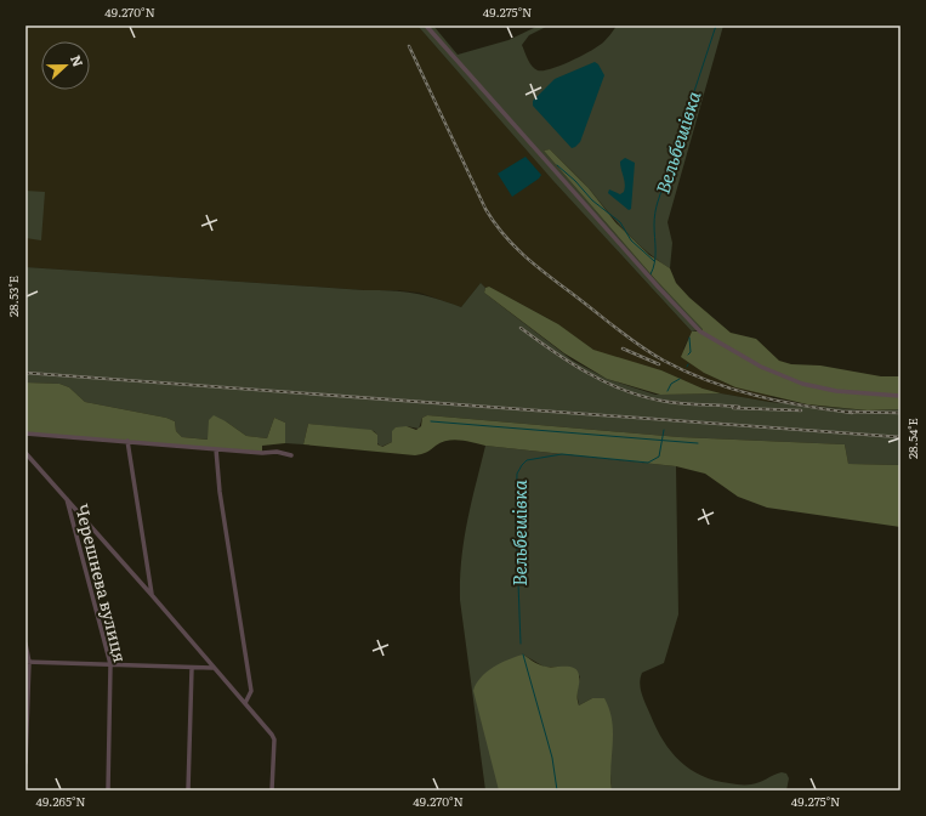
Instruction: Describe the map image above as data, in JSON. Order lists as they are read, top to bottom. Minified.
{"streets":{"street":["Черешнева вулиця"]},"water":["Вельбешівка"],"north":"right","coordinates":["49.270°N","49.275°N","28.53°E","28.54°E","49.265°N"]}
